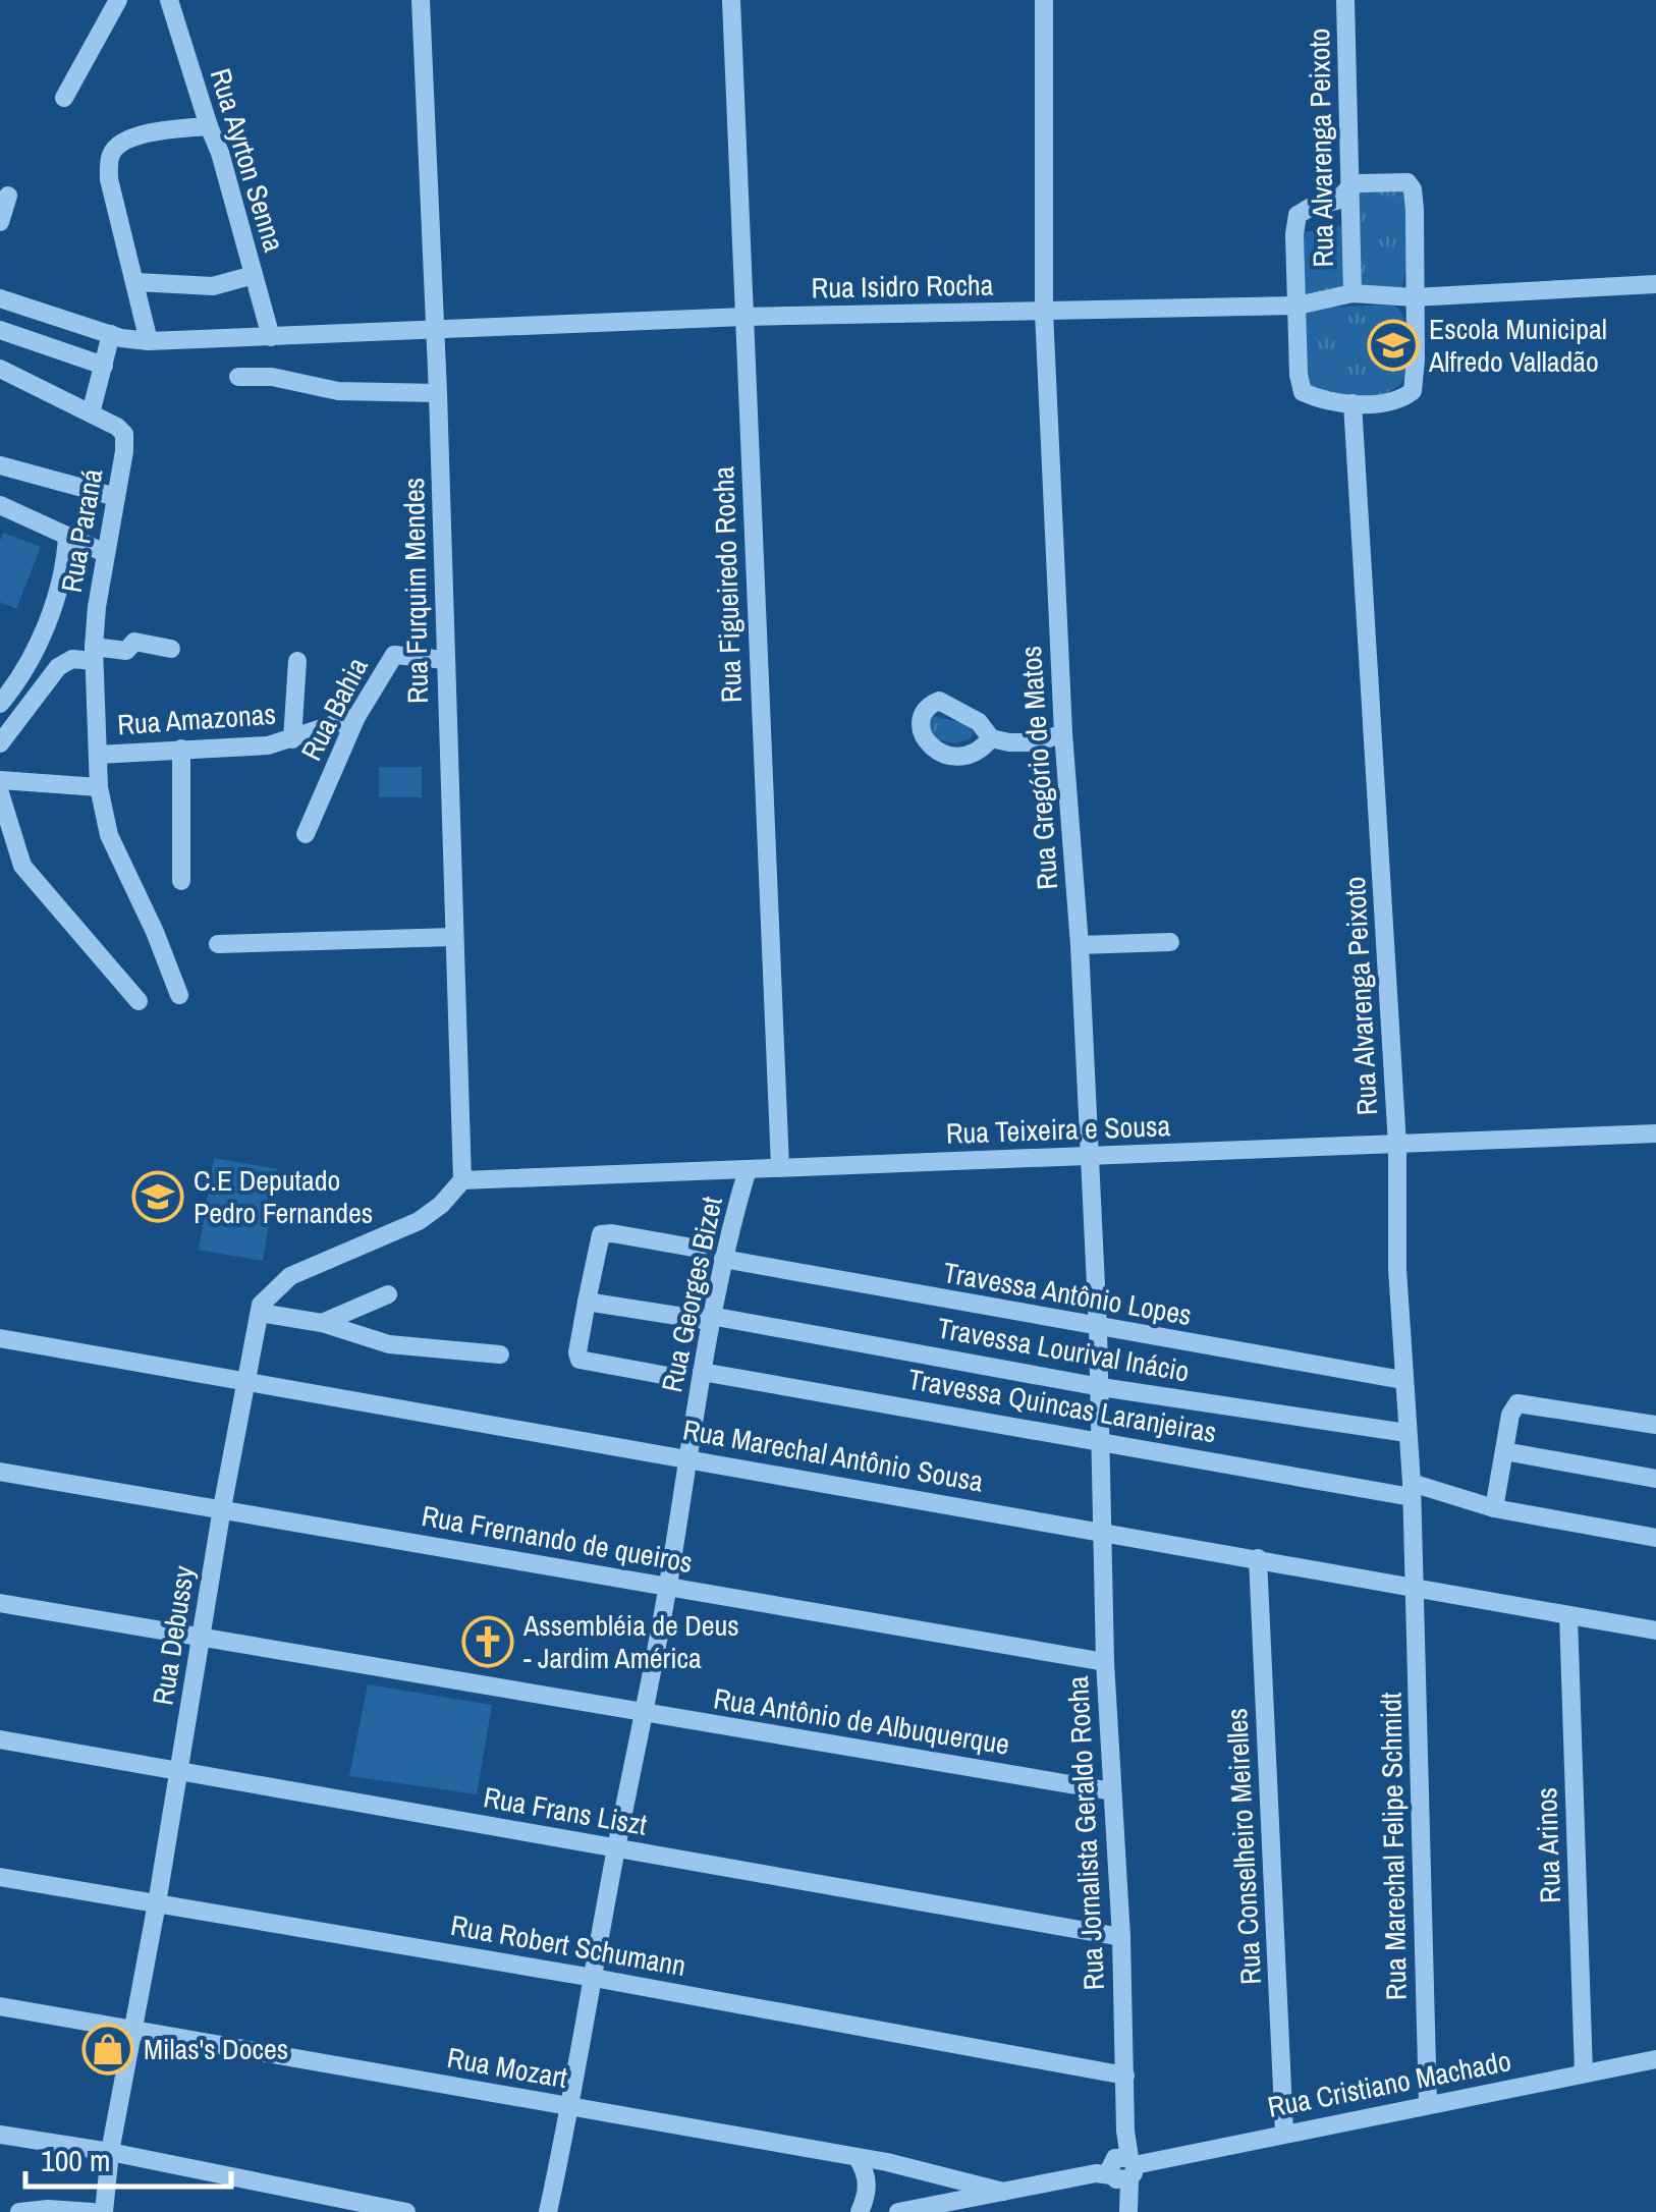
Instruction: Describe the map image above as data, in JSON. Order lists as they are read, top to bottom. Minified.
{"streets":{"street":["Rua Alvarenga Peixoto","Rua Ayrton Senna","Rua Isidro Rocha","Rua Paraná","Rua Figueiredo Rocha","Rua Furquim Mendes","Rua Bahia","Rua Amazonas","Rua Gregório de Matos","Rua Teixeira e Sousa","Travessa Antônio Lopes","Rua Georges Bizet","Travessa Lourival Inácio","Travessa Quincas Laranjeiras","Rua Marechal Antônio Sousa","Rua Frernando de queiros","Rua Debussy","Rua Antônio de Albuquerque","Rua Frans Liszt","Rua Jornalista Geraldo Rocha","Rua Arinos","Rua Conselheiro Meirelles","Rua Marechal Felipe Schmidt","Rua Robert Schumann","Rua Mozart","Rua Cristiano Machado"]},"crossings":[["Rua Alvarenga Peixoto","Rua Isidro Rocha"],["Rua Alvarenga Peixoto","Rua Teixeira e Sousa"],["Rua Alvarenga Peixoto","Travessa Antônio Lopes"],["Rua Alvarenga Peixoto","Travessa Lourival Inácio"],["Rua Alvarenga Peixoto","Travessa Quincas Laranjeiras"],["Rua Alvarenga Peixoto","Rua Marechal Antônio Sousa"],["Rua Alvarenga Peixoto","Rua Marechal Felipe Schmidt"],["Rua Ayrton Senna","Rua Isidro Rocha"],["Rua Isidro Rocha","Rua Figueiredo Rocha"],["Rua Isidro Rocha","Rua Furquim Mendes"],["Rua Isidro Rocha","Rua Gregório de Matos"],["Rua Paraná","Rua Amazonas"],["Rua Figueiredo Rocha","Rua Teixeira e Sousa"],["Rua Furquim Mendes","Rua Bahia"],["Rua Furquim Mendes","Rua Teixeira e Sousa"],["Rua Bahia","Rua Amazonas"],["Rua Gregório de Matos","Rua Teixeira e Sousa"],["Rua Gregório de Matos","Travessa Antônio Lopes"],["Rua Gregório de Matos","Travessa Lourival Inácio"],["Rua Gregório de Matos","Travessa Quincas Laranjeiras"],["Rua Gregório de Matos","Rua Marechal Antônio Sousa"],["Rua Gregório de Matos","Rua Jornalista Geraldo Rocha"],["Rua Teixeira e Sousa","Rua Georges Bizet"],["Travessa Antônio Lopes","Rua Georges Bizet"],["Rua Georges Bizet","Travessa Lourival Inácio"],["Rua Georges Bizet","Travessa Quincas Laranjeiras"],["Rua Georges Bizet","Rua Marechal Antônio Sousa"],["Rua Georges Bizet","Rua Frernando de queiros"],["Rua Georges Bizet","Rua Antônio de Albuquerque"],["Rua Georges Bizet","Rua Frans Liszt"],["Rua Georges Bizet","Rua Robert Schumann"],["Rua Georges Bizet","Rua Mozart"],["Rua Marechal Antônio Sousa","Rua Debussy"],["Rua Marechal Antônio Sousa","Rua Jornalista Geraldo Rocha"],["Rua Marechal Antônio Sousa","Rua Arinos"],["Rua Marechal Antônio Sousa","Rua Conselheiro Meirelles"],["Rua Marechal Antônio Sousa","Rua Marechal Felipe Schmidt"],["Rua Frernando de queiros","Rua Debussy"],["Rua Frernando de queiros","Rua Jornalista Geraldo Rocha"],["Rua Debussy","Rua Antônio de Albuquerque"],["Rua Debussy","Rua Frans Liszt"],["Rua Debussy","Rua Robert Schumann"],["Rua Debussy","Rua Mozart"],["Rua Antônio de Albuquerque","Rua Jornalista Geraldo Rocha"],["Rua Frans Liszt","Rua Jornalista Geraldo Rocha"],["Rua Jornalista Geraldo Rocha","Rua Robert Schumann"],["Rua Jornalista Geraldo Rocha","Rua Cristiano Machado"],["Rua Arinos","Rua Cristiano Machado"],["Rua Conselheiro Meirelles","Rua Cristiano Machado"],["Rua Marechal Felipe Schmidt","Rua Cristiano Machado"],["Rua Mozart","Rua Cristiano Machado"]],"places":{"school or university":["Escola Municipal Alfredo Valladão","C.E Deputado Pedro Fernandes"],"church":["Assembléia de Deus - Jardim América"],"shop":["Milas's Doces"]},"scale_bar":"100 m"}
